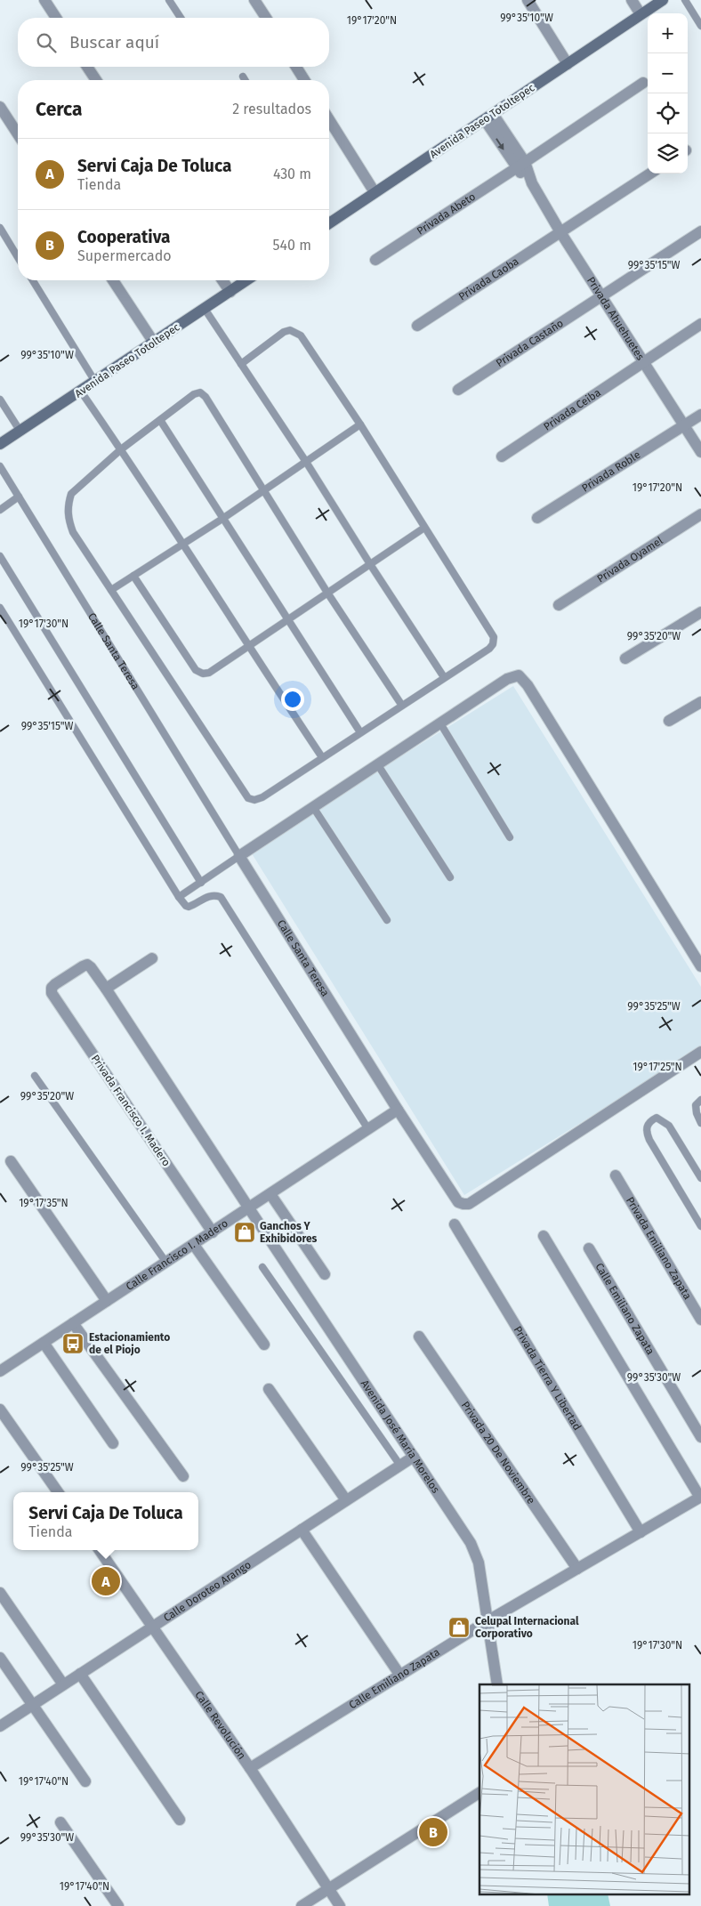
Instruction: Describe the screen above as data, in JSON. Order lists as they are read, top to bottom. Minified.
{"streets":{"main road":["Avenida Paseo Totoltepec"],"street":["Privada Abeto","Privada Caoba","Privada Ahuehuetes","Privada Castaño","Privada Ceiba","Privada Roble","Privada Oyamel","Calle Santa Teresa","Privada Francisco I. Madero","Privada Emiliano Zapata","Calle Francisco I. Madero","Calle Emiliano Zapata","Privada Tierra Y Libertad","Avenida José María Morelos","Privada 20 De Noviembre","Calle Doroteo Arango","Calle Revolución"]},"crossings":[["Avenida Paseo Totoltepec","Privada Ahuehuetes"],["Privada Abeto","Privada Ahuehuetes"],["Privada Caoba","Privada Ahuehuetes"],["Privada Ahuehuetes","Privada Castaño"],["Privada Ahuehuetes","Privada Ceiba"],["Privada Ahuehuetes","Privada Roble"],["Calle Santa Teresa","Calle Francisco I. Madero"],["Privada Francisco I. Madero","Calle Francisco I. Madero"],["Privada Francisco I. Madero","Avenida José María Morelos"],["Calle Francisco I. Madero","Avenida José María Morelos"],["Calle Emiliano Zapata","Privada Tierra Y Libertad"],["Calle Emiliano Zapata","Avenida José María Morelos"],["Calle Emiliano Zapata","Privada 20 De Noviembre"],["Calle Emiliano Zapata","Calle Revolución"],["Avenida José María Morelos","Calle Doroteo Arango"],["Calle Doroteo Arango","Calle Revolución"]],"places":{"shop":["Ganchos Y Exhibidores","Celupal Internacional Corporativo"],"bus stop":["Estacionamiento de el Piojo"]},"page":{"map_buttons":["+","−"],"search":"Buscar aquí","heading":["Cerca","2 resultados"],"list":[{"mark":"A","name":"Servi Caja De Toluca","note":"Tienda","value":"430 m"},{"mark":"B","name":"Cooperativa","note":"Supermercado","value":"540 m"}],"popup":["Servi Caja De Toluca","Tienda"],"pins":["A","B"]},"coordinates":["99°35'10\"W","19°17'20\"N","99°35'15\"W","19°17'30\"N","99°35'20\"W","99°35'25\"W","19°17'25\"N","19°17'35\"N","99°35'30\"W","19°17'40\"N"]}
